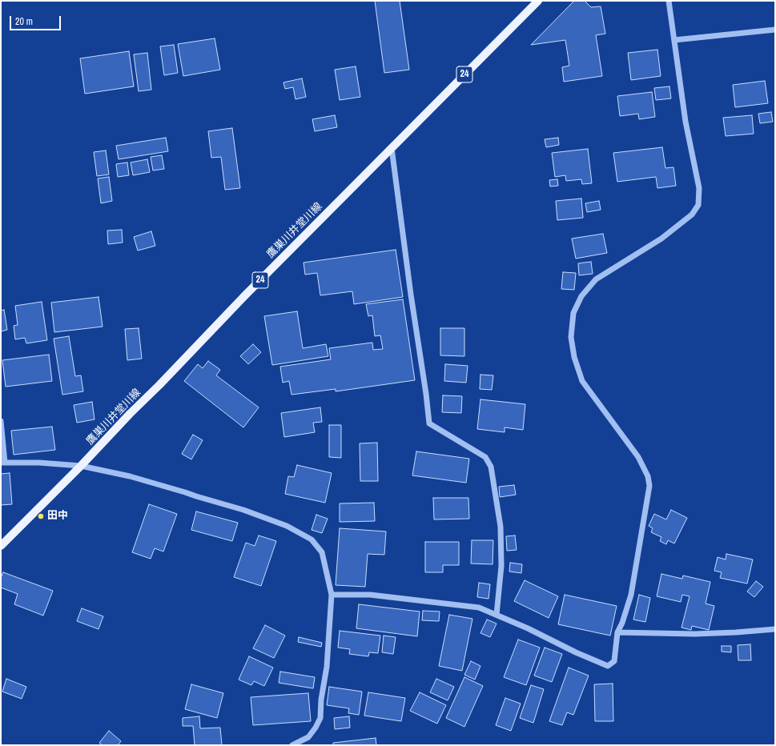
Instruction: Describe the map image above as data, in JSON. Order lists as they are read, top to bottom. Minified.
{"streets":{"main road":["24","鷹巣川井堂川線"]},"places":["田中"],"scale_bar":"20 m"}
